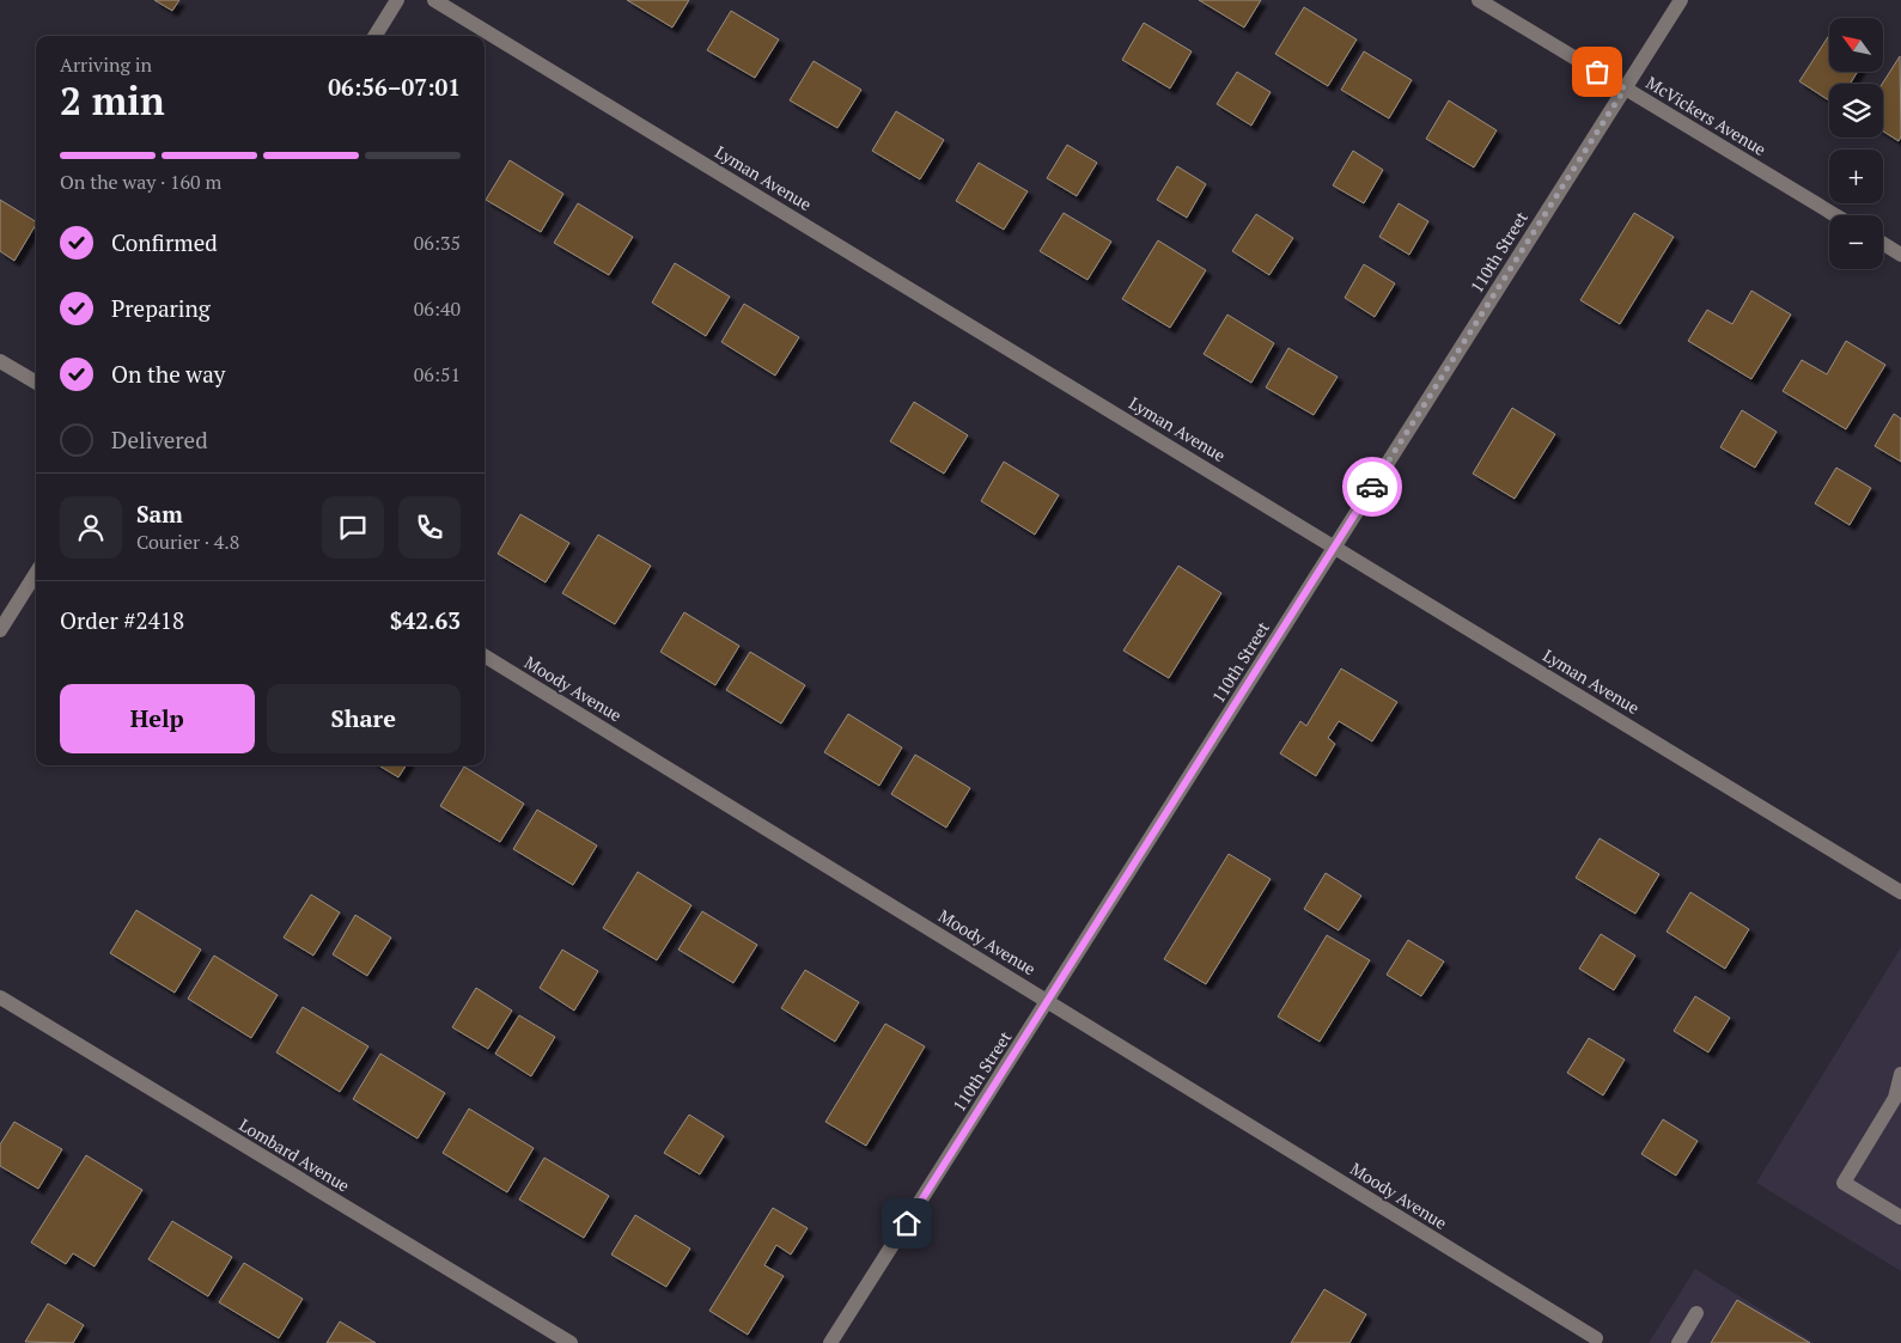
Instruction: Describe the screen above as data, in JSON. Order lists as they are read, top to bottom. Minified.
{"streets":{"street":["McVickers Avenue","Lyman Avenue","110th Street","Moody Avenue","Lombard Avenue"]},"crossings":[["McVickers Avenue","110th Street"],["Lyman Avenue","110th Street"],["110th Street","Moody Avenue"]],"north":"top left","page":{"map_buttons":["+","−"],"heading":["2 min","Arriving in","06:56–07:01"],"panel":["Sam","Courier · 4.8","Order #2418","$42.63"],"bar":"On the way · 160 m","list":[["Confirmed","06:35"],["Preparing","06:40"],["On the way","06:51"],"Delivered"],"buttons":["Help","Share"]}}
